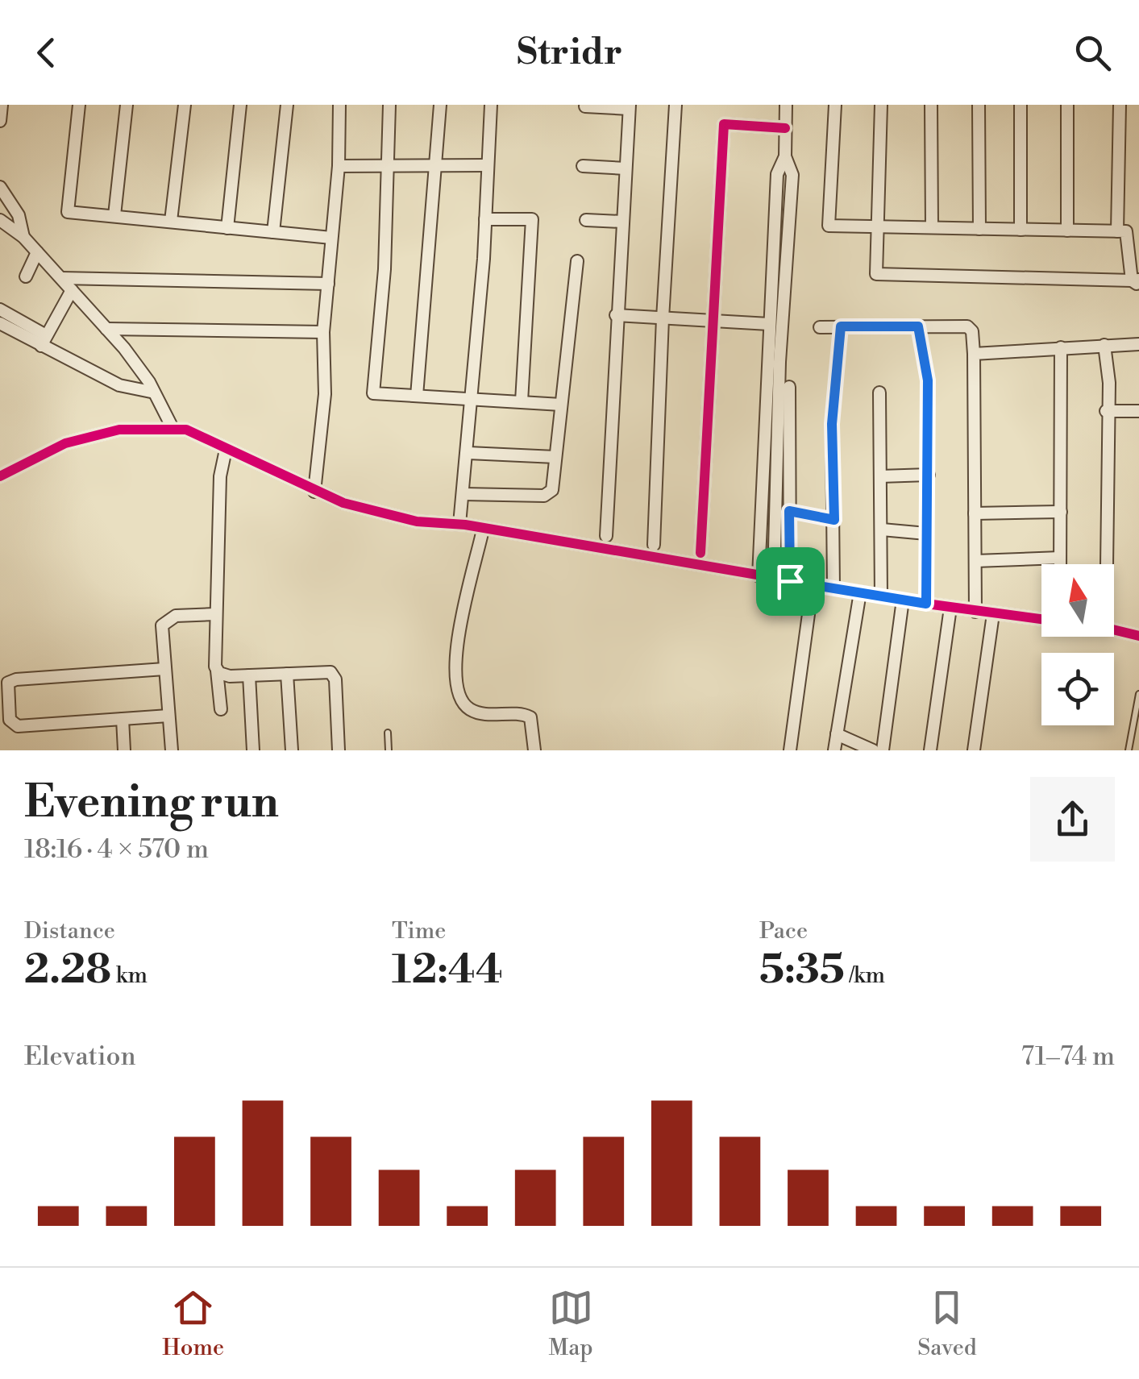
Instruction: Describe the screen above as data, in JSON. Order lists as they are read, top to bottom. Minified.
{"north":"top","page":{"header":"Stridr","heading":["Evening run","18:16 · 4 × 570 m"],"stats":[["Distance","2.28 km"],["Time","12:44"],["Pace","5:35 /km"]],"chart":["Elevation","71–74 m"],"tabs":["Home","Map","Saved"]}}
